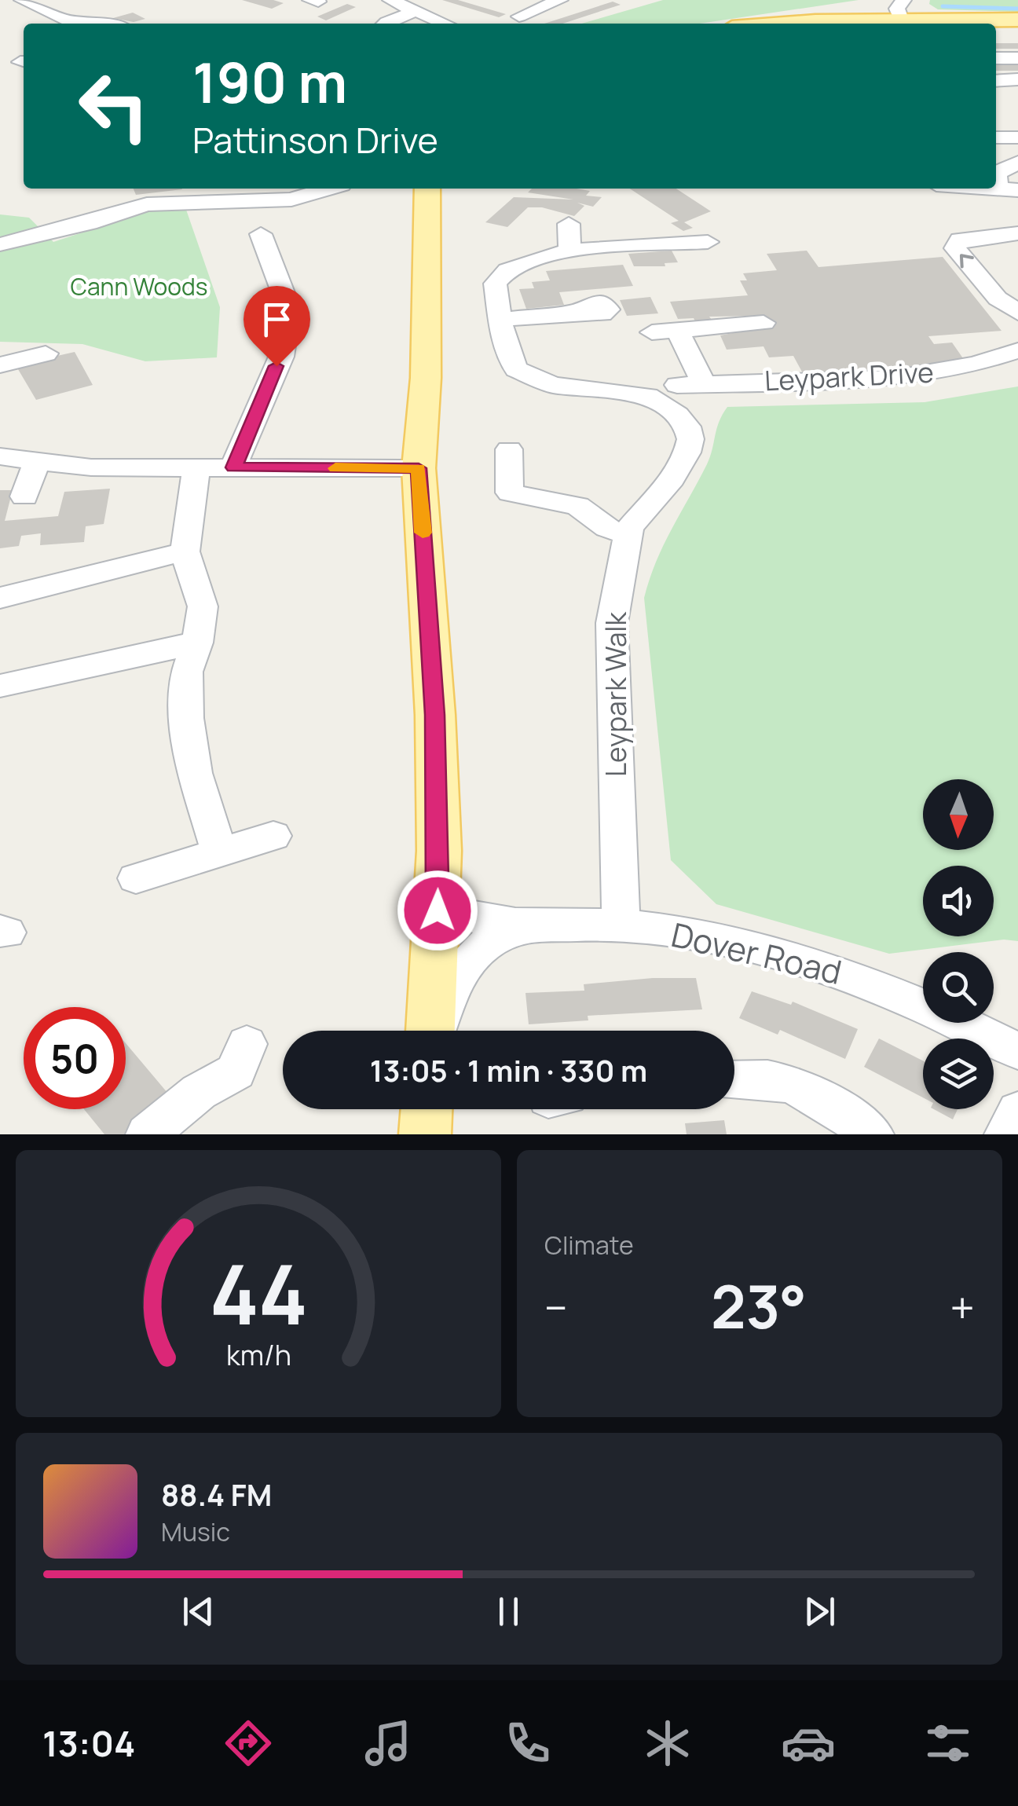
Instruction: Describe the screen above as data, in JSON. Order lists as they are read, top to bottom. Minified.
{"streets":{"street":["Leypark Drive","Leypark Walk","Dover Road"]},"crossings":[["Leypark Walk","Dover Road"]],"parks":["Cann Woods"],"north":"bottom","page":{"turn":["190 m","Pattinson Drive"],"limit":"50","trip":"13:05 · 1 min · 330 m","tile":"Climate","heat":["−","23°","+"],"song":["88.4 FM","Music"],"tabs":"13:04","gauge":["44","km/h"]}}
